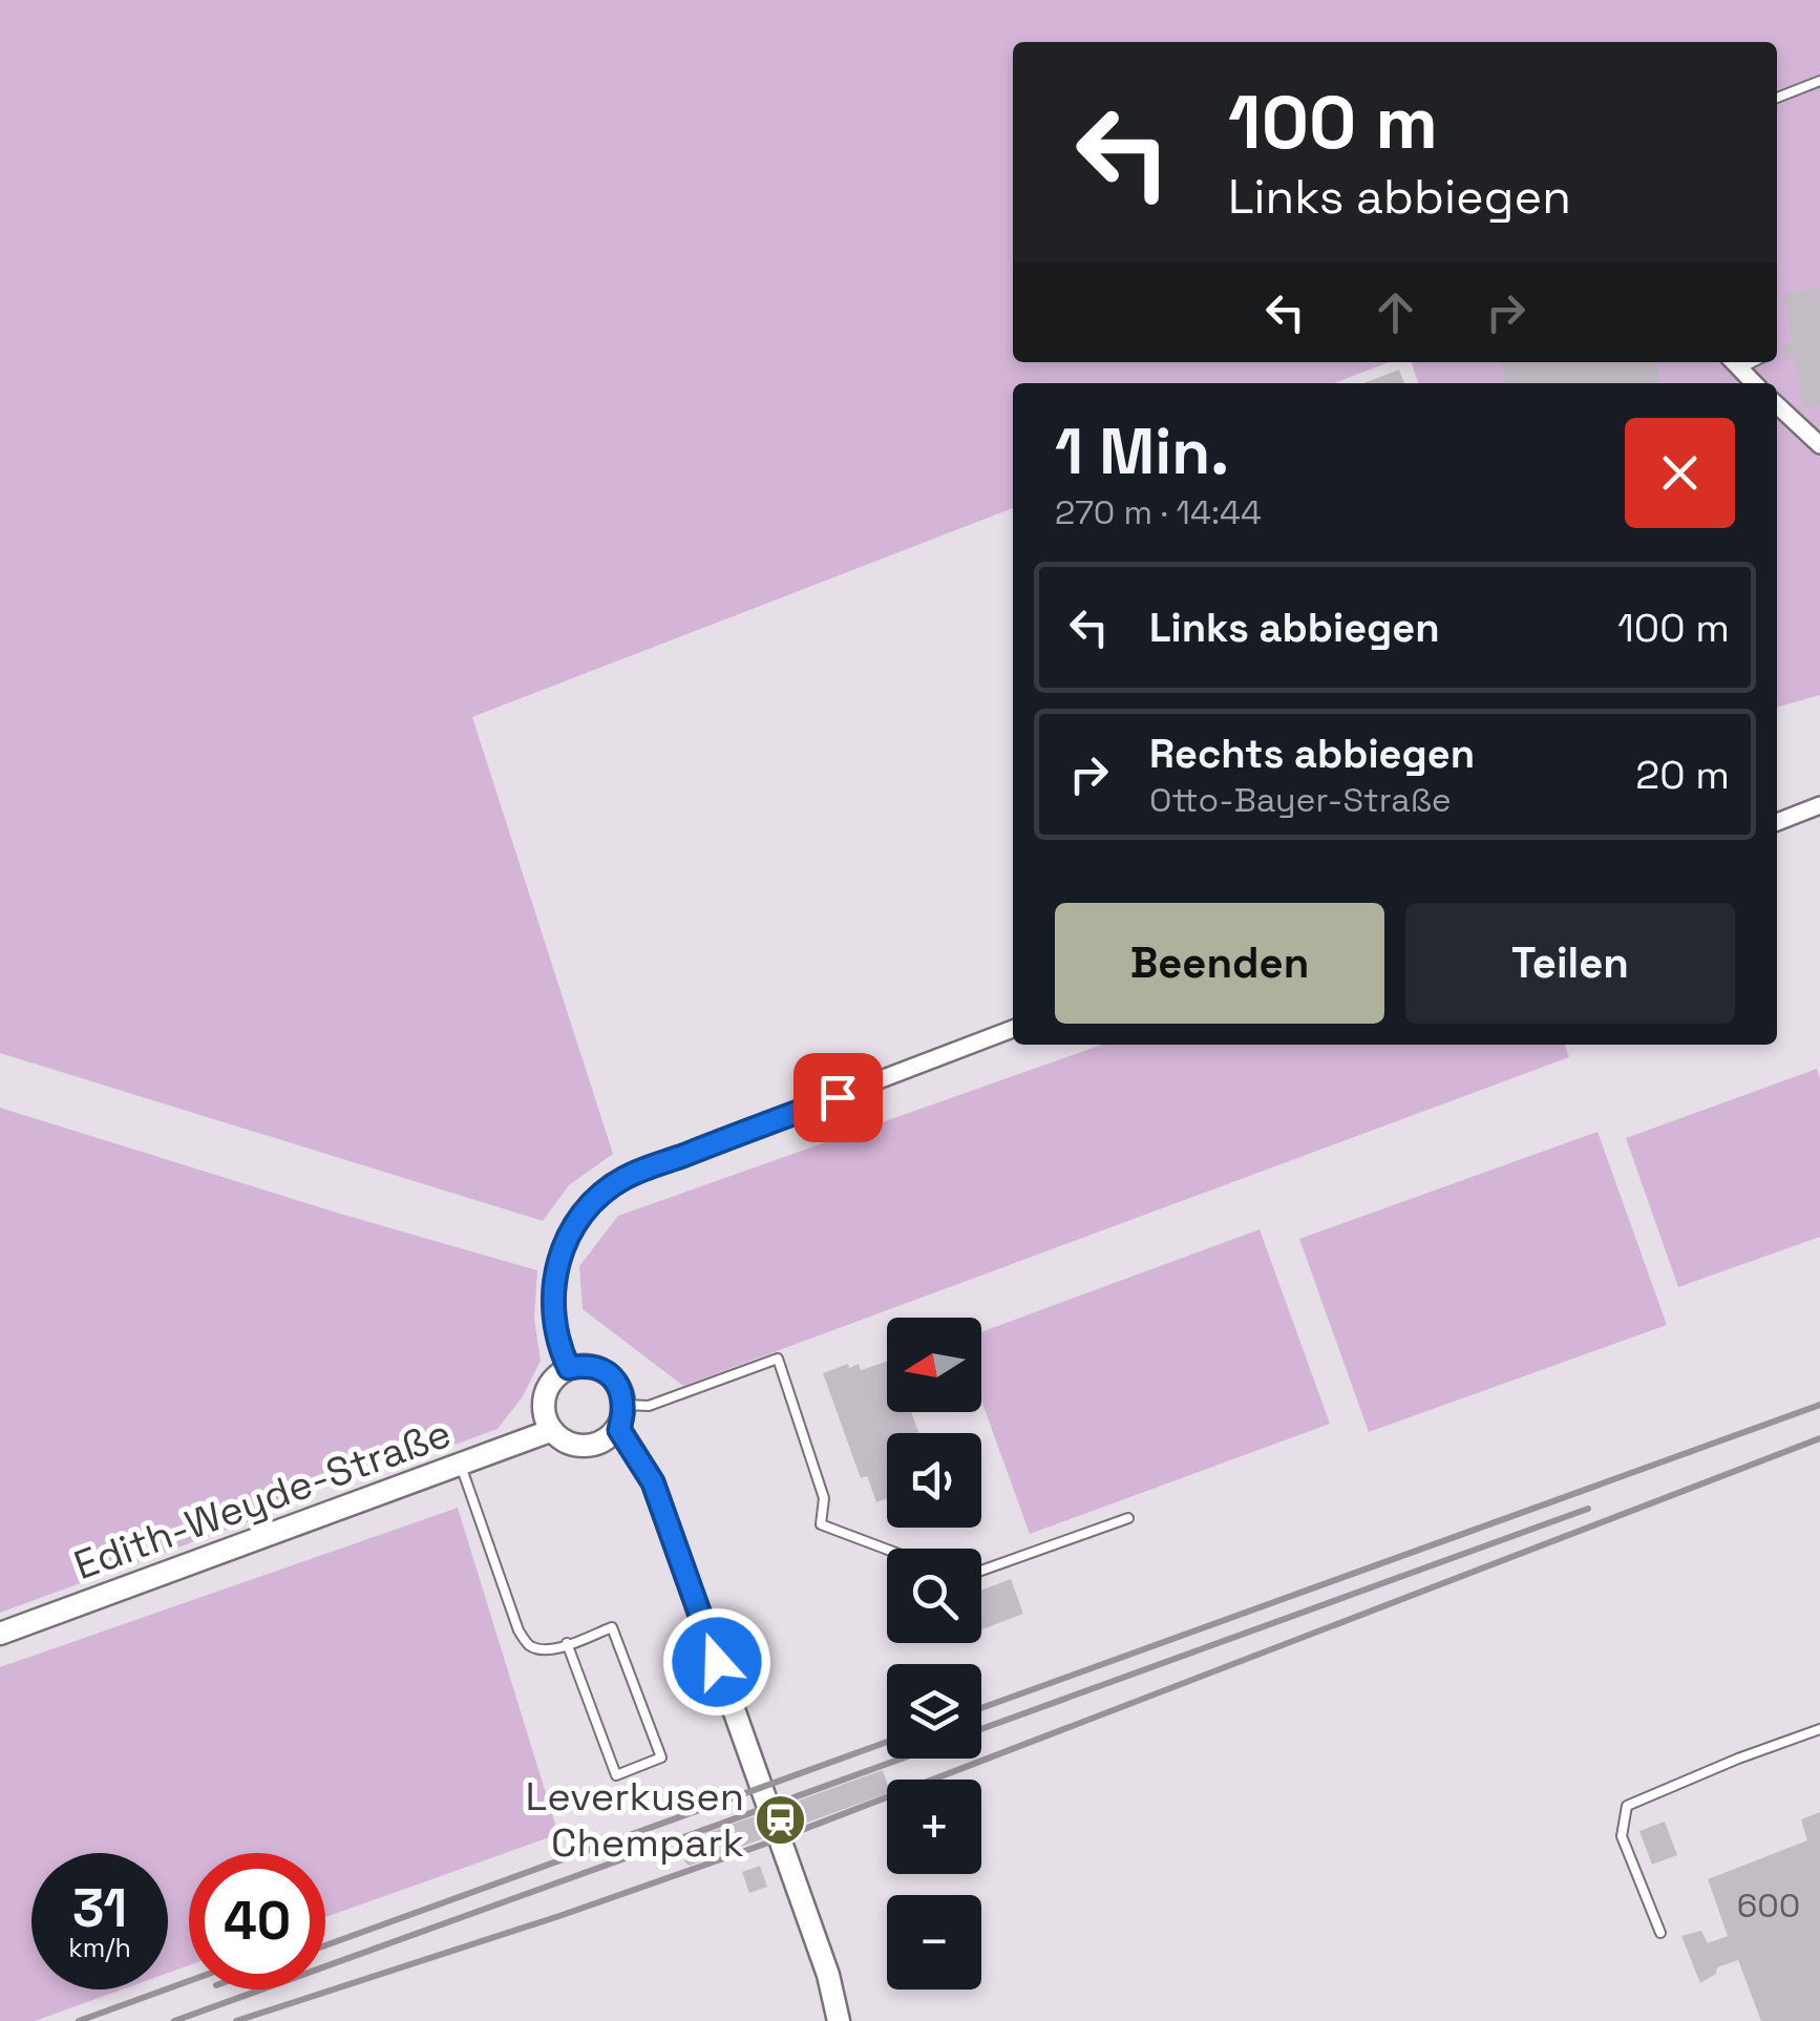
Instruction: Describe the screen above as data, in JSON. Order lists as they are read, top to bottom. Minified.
{"streets":{"street":["Edith-Weyde-Straße"]},"places":{"station":["Leverkusen Chempark"]},"house_numbers":["600"],"north":"left","page":{"turn":["100 m","Links abbiegen"],"heading":["1 Min.","270 m · 14:44"],"list":[{"name":"Links abbiegen","value":"100 m"},{"name":"Rechts abbiegen","note":"Otto-Bayer-Straße","value":"20 m"}],"buttons":["Beenden","Teilen"],"map_buttons":["+","−"],"speed":"31 km/h","limit":"40"}}
